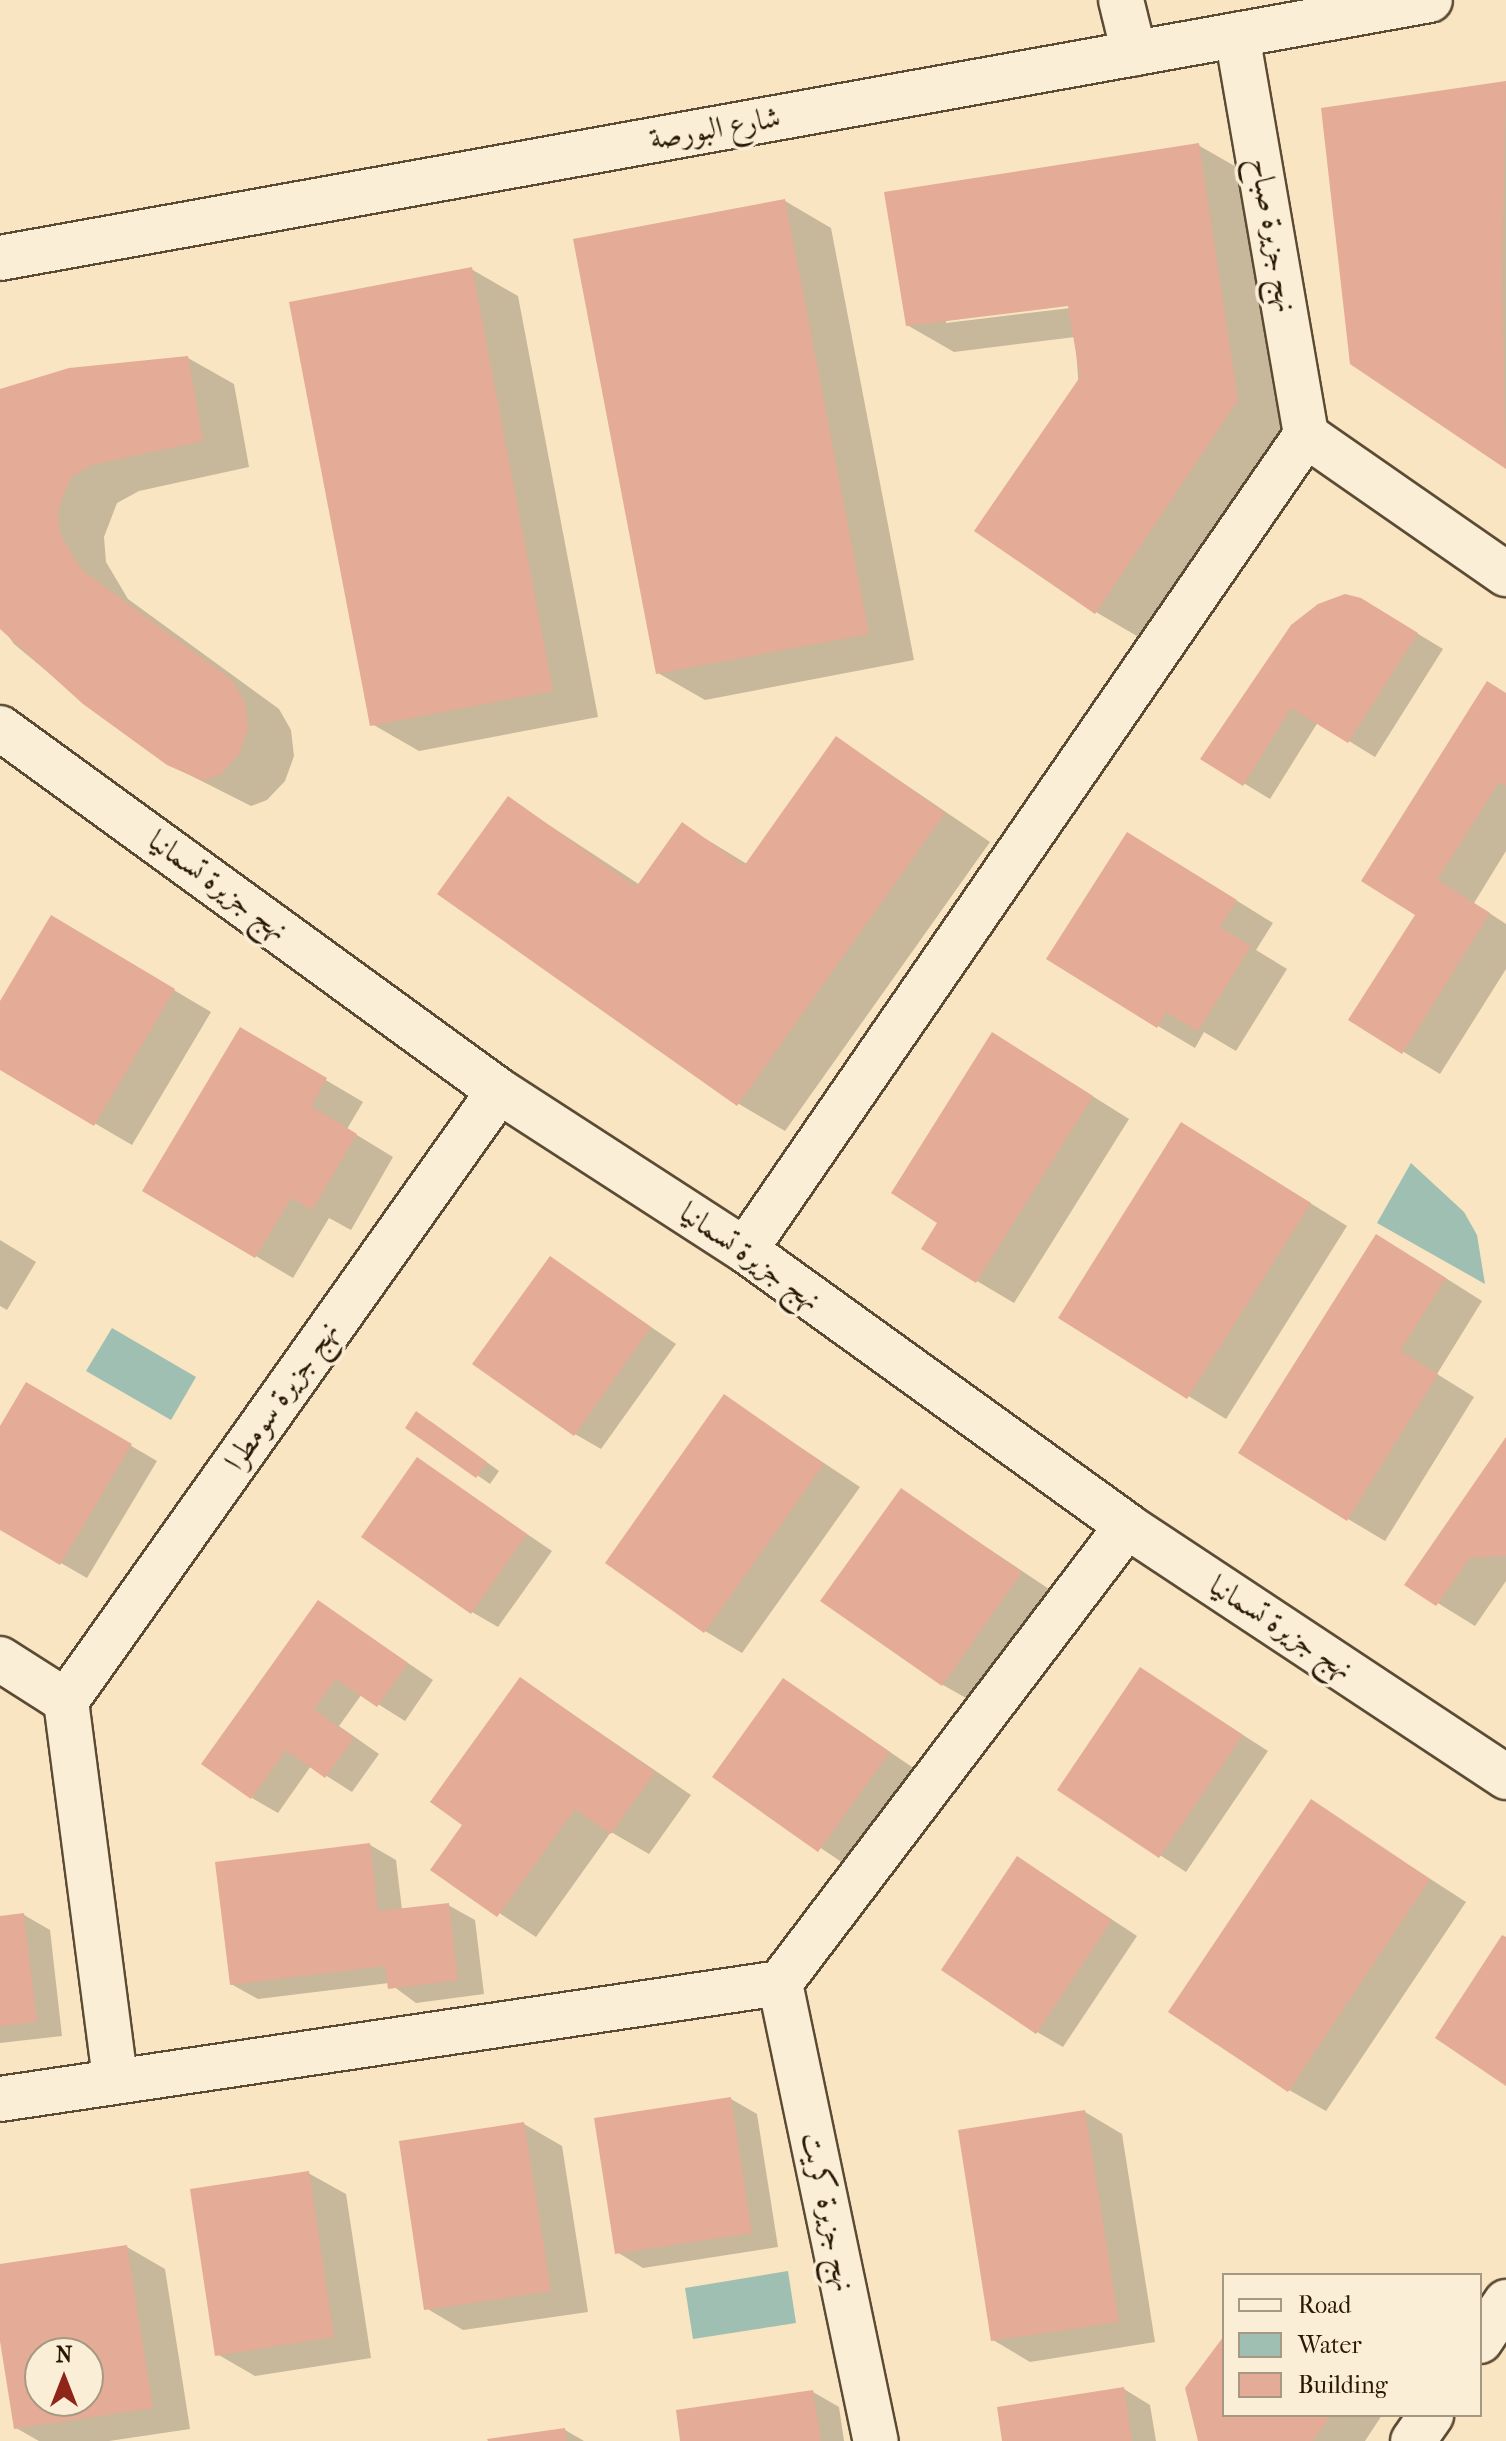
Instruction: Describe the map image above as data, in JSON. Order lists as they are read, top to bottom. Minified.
{"streets":{"street":["شارع البورصة","نهج جزيرة صباح","نهج جزيرة تسمانيا","نهج جزيرة سومطرا","نهج جزيرة كريت"]},"crossings":[["شارع البورصة","نهج جزيرة صباح"],["نهج جزيرة تسمانيا","نهج جزيرة سومطرا"]],"legend":["Road","Water","Building"],"north":"top"}
